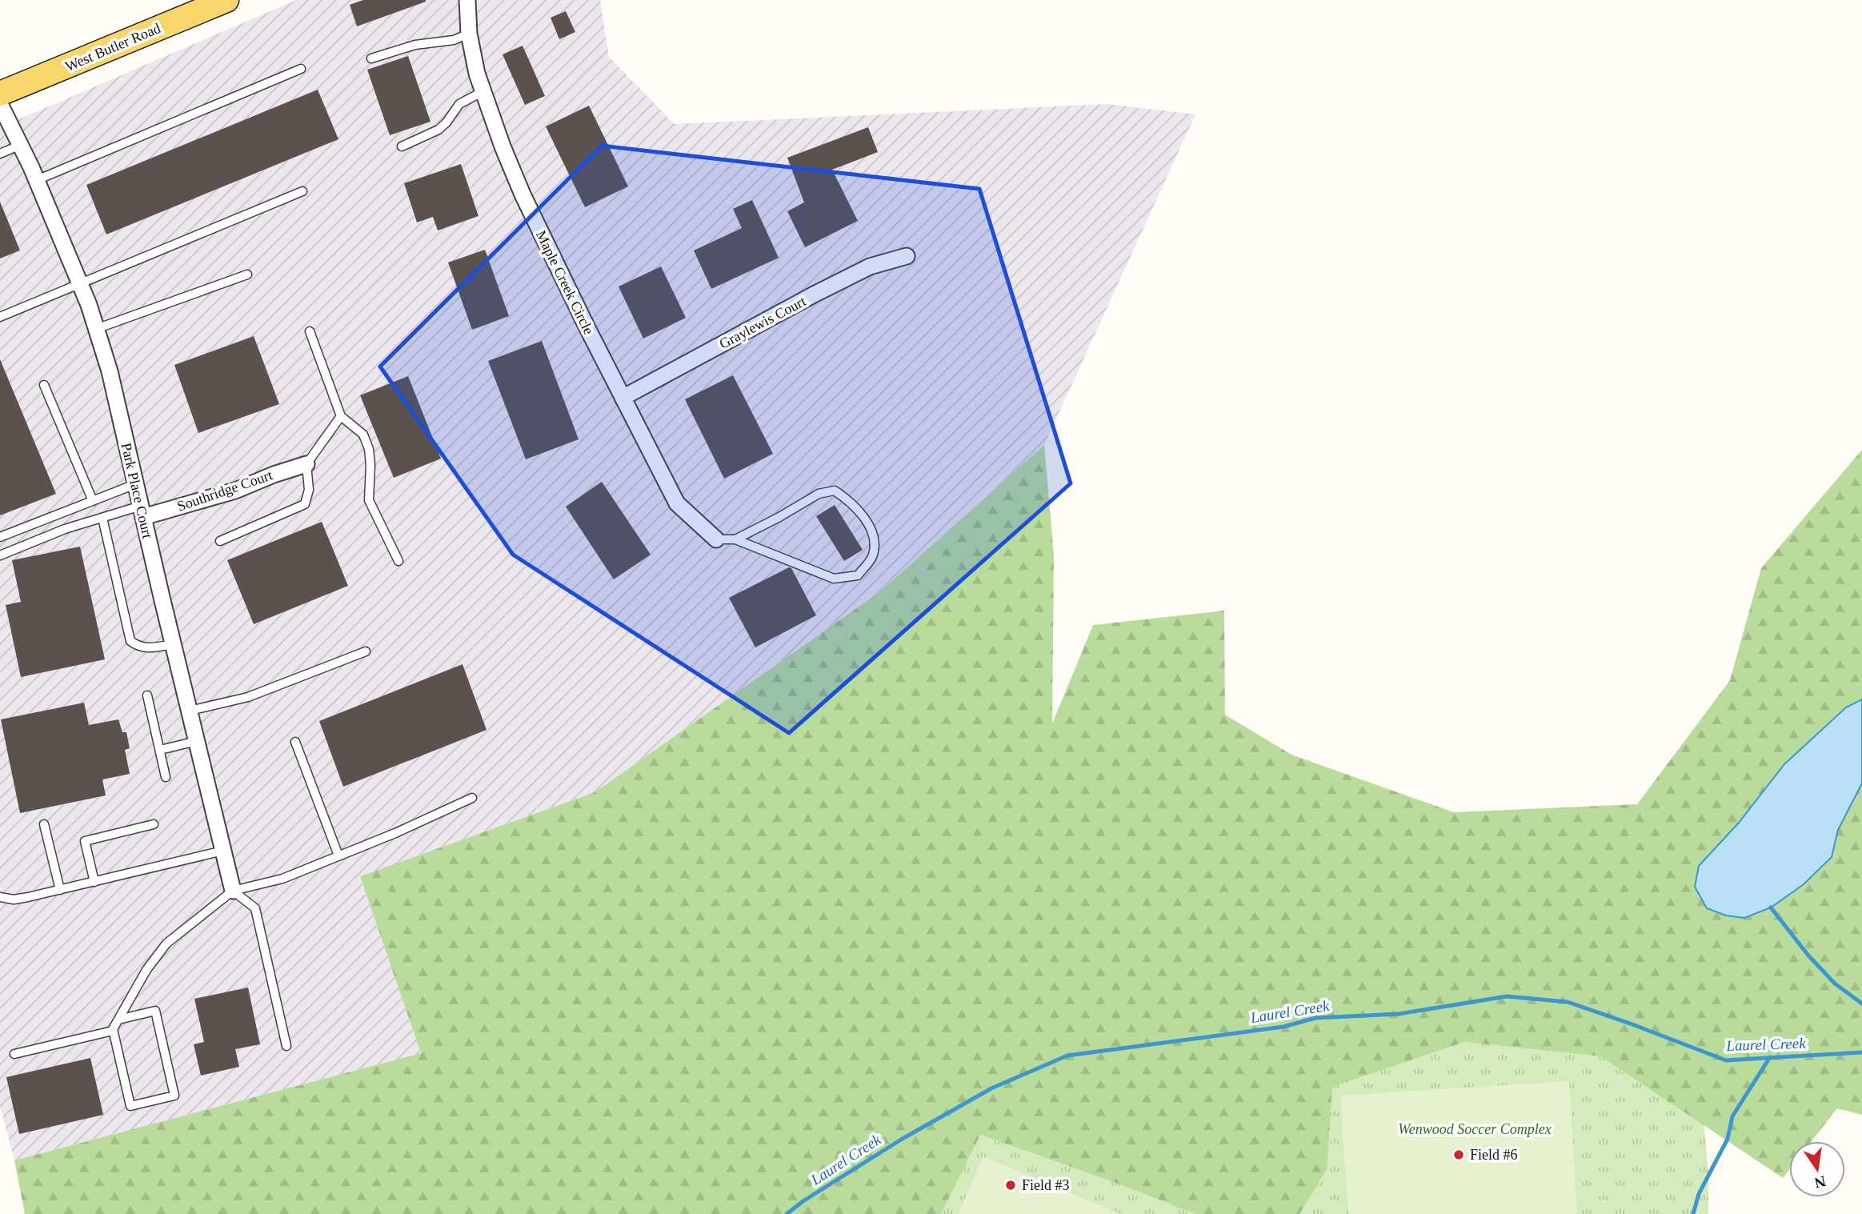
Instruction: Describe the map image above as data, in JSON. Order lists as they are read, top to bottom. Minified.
{"streets":{"main road":["West Butler Road"],"street":["Maple Creek Circle","Graylewis Court","Park Place Court","Southridge Court"]},"crossings":[["Maple Creek Circle","Graylewis Court"],["Park Place Court","Southridge Court"]],"water":["Laurel Creek"],"parks":["Wenwood Soccer Complex"],"places":["Field #6","Field #3"],"north":"bottom"}
